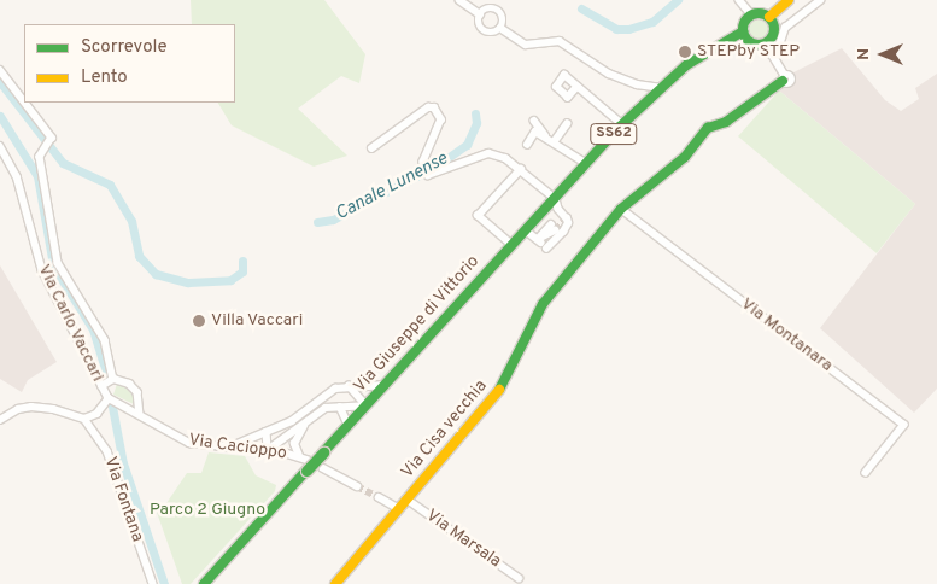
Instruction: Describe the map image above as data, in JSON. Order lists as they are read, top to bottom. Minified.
{"streets":{"main road":["SS62","Via Giuseppe di Vittorio","Via Cisa vecchia"],"street":["Via Carlo Vaccari","Via Montanara","Via Cacioppo","Via Fontana","Via Marsala"]},"crossings":[["SS62","Via Giuseppe di Vittorio"],["SS62","Via Cacioppo"],["Via Carlo Vaccari","Via Cacioppo"],["Via Montanara","Via Cisa vecchia"],["Via Cisa vecchia","Via Marsala"]],"water":["Canale Lunense"],"parks":["Parco 2 Giugno"],"places":["STEPby STEP","Villa Vaccari"],"legend":["Scorrevole","Lento"],"north":"left"}
